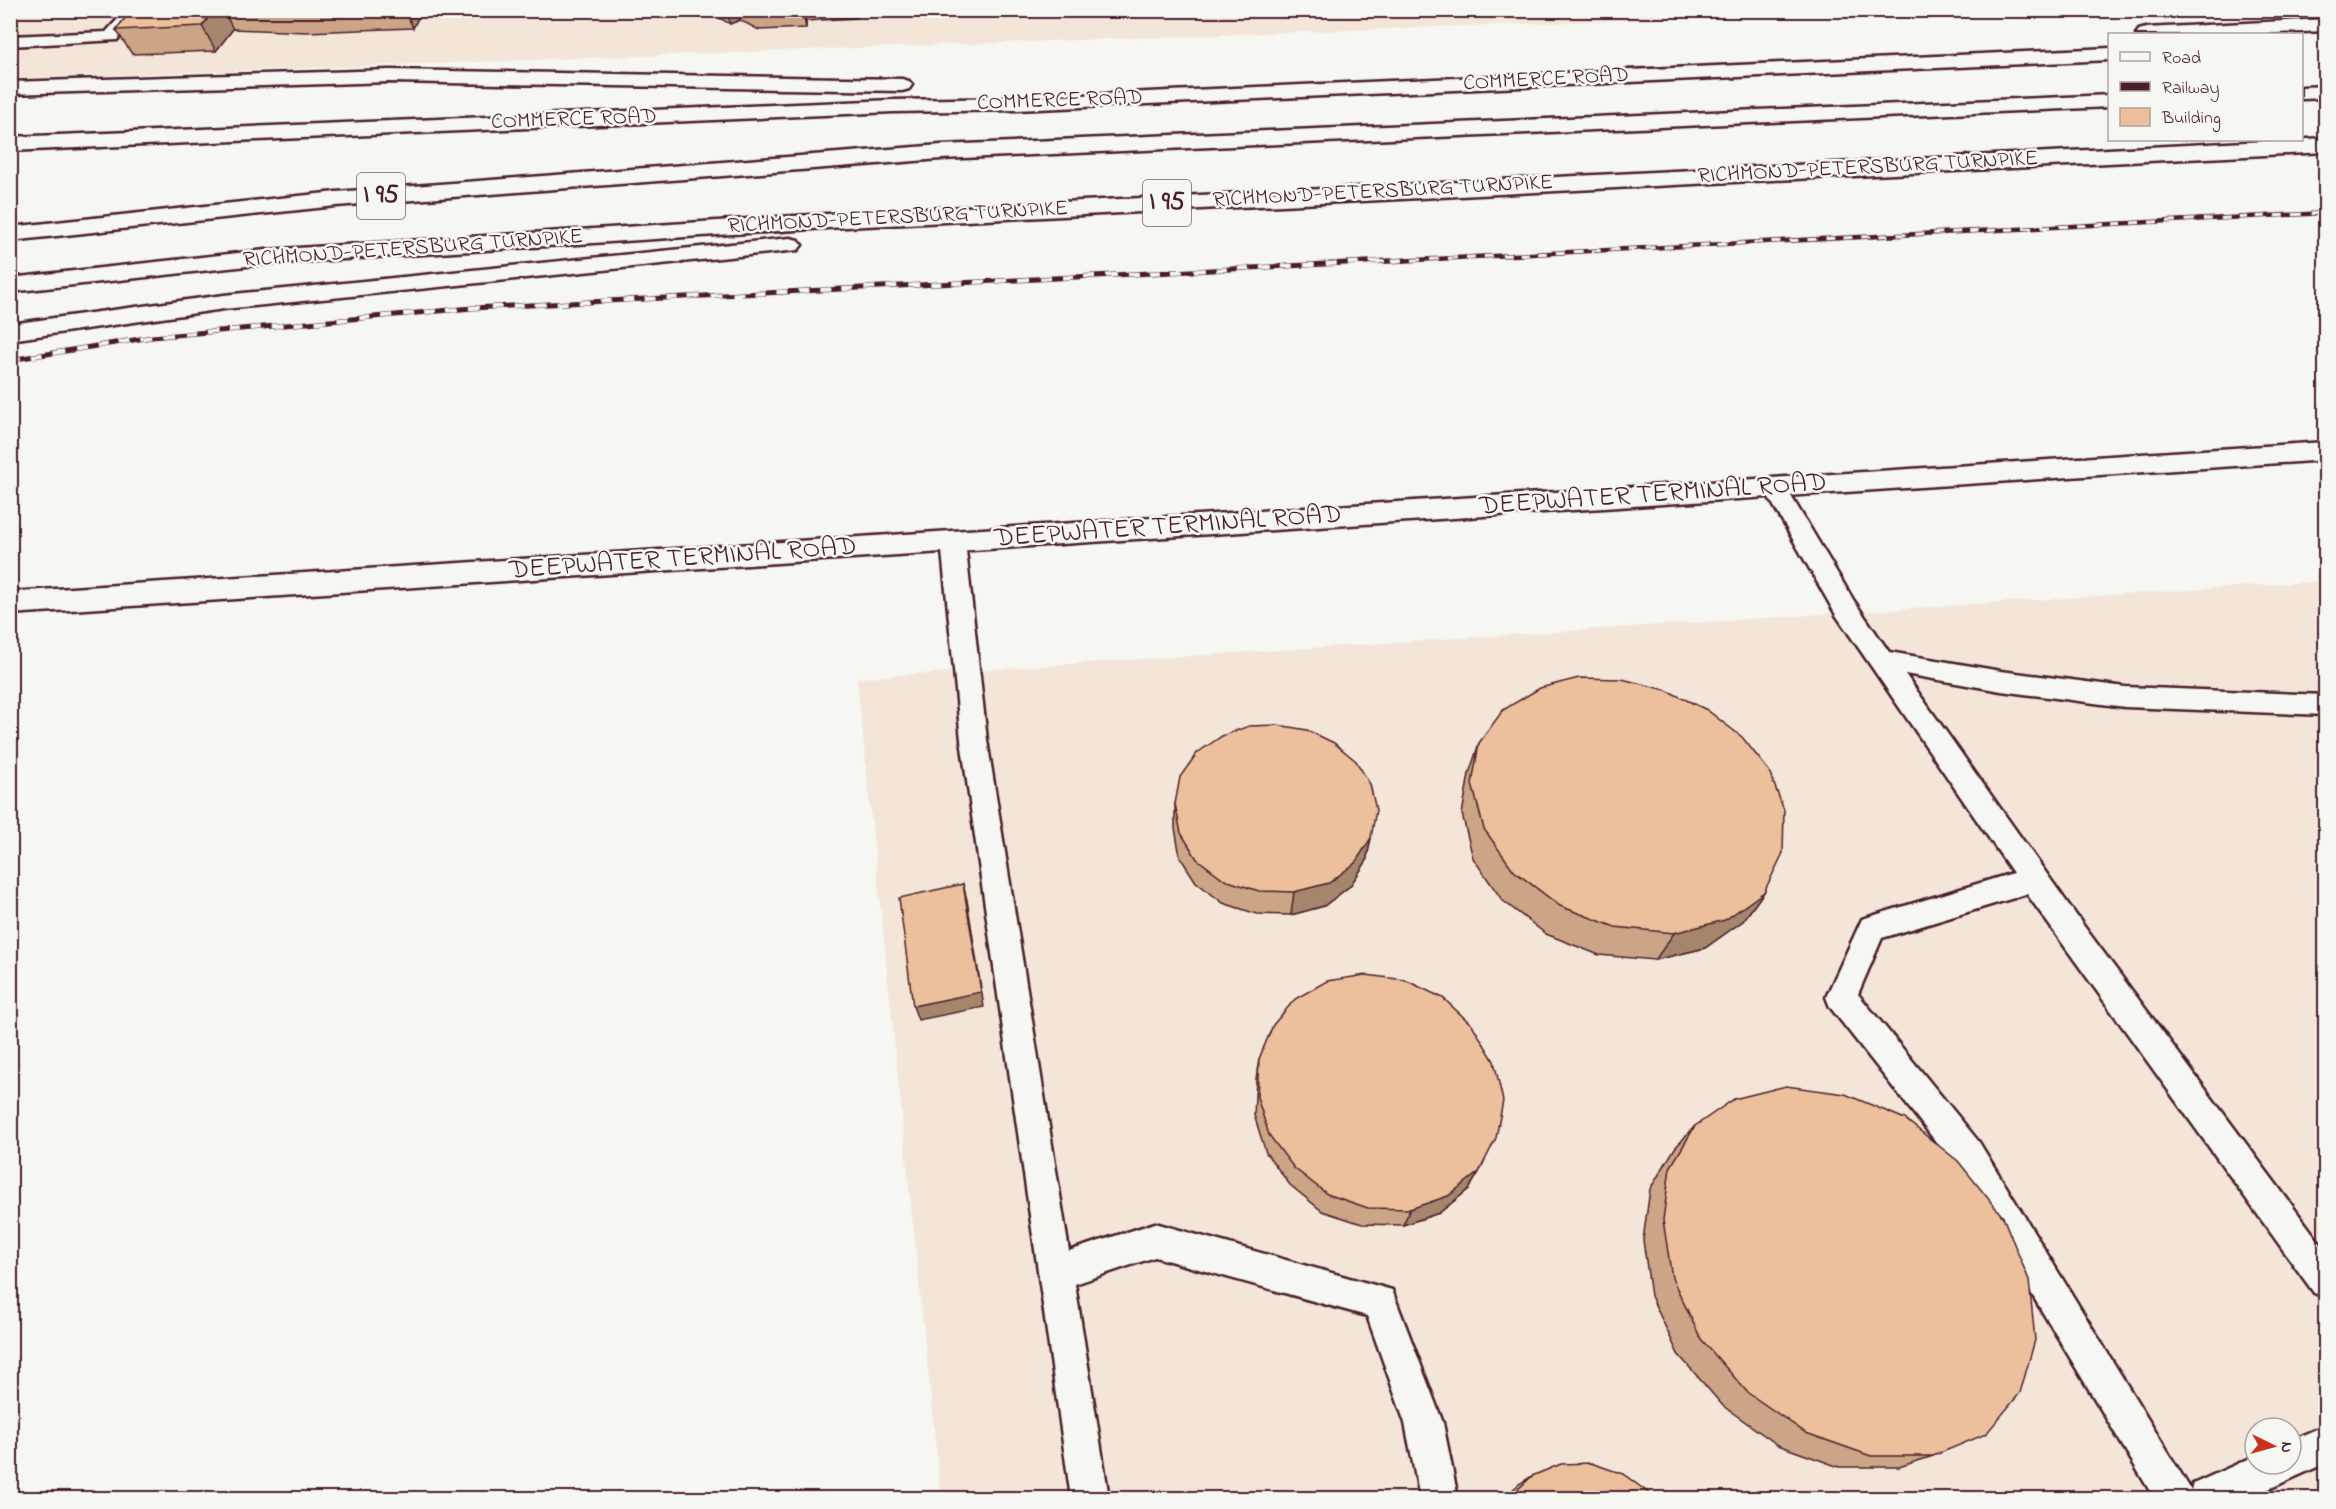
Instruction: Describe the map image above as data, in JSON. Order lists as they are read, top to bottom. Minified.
{"streets":{"main road":["COMMERCE ROAD","RICHMOND-PETERSBURG TURNPIKE","I 95","DEEPWATER TERMINAL ROAD"]},"legend":["Road","Railway","Building"],"north":"right"}
